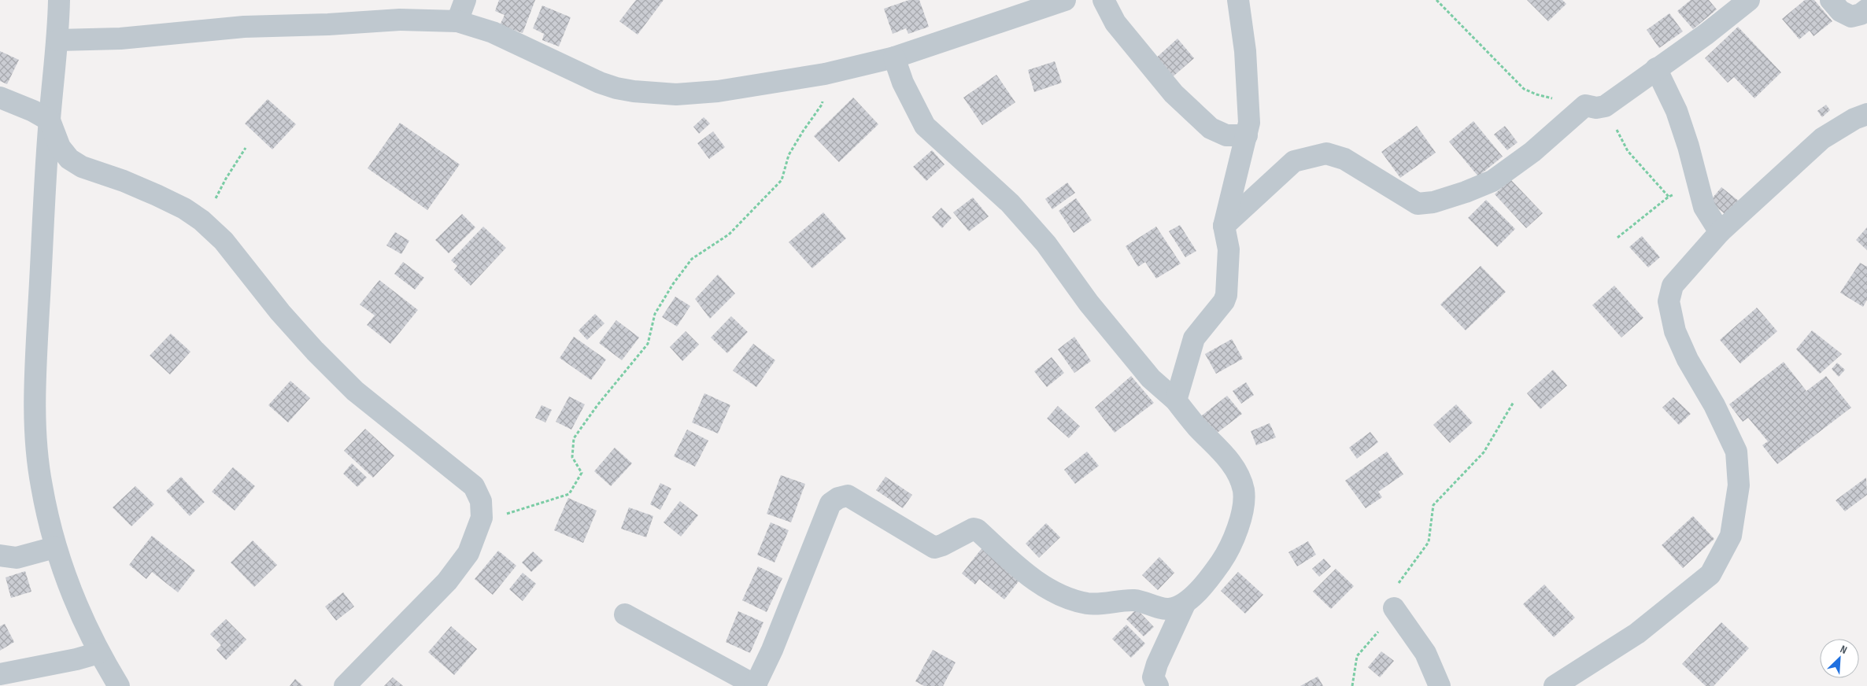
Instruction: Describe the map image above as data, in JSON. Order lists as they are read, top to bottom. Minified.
{"north":"top right"}
